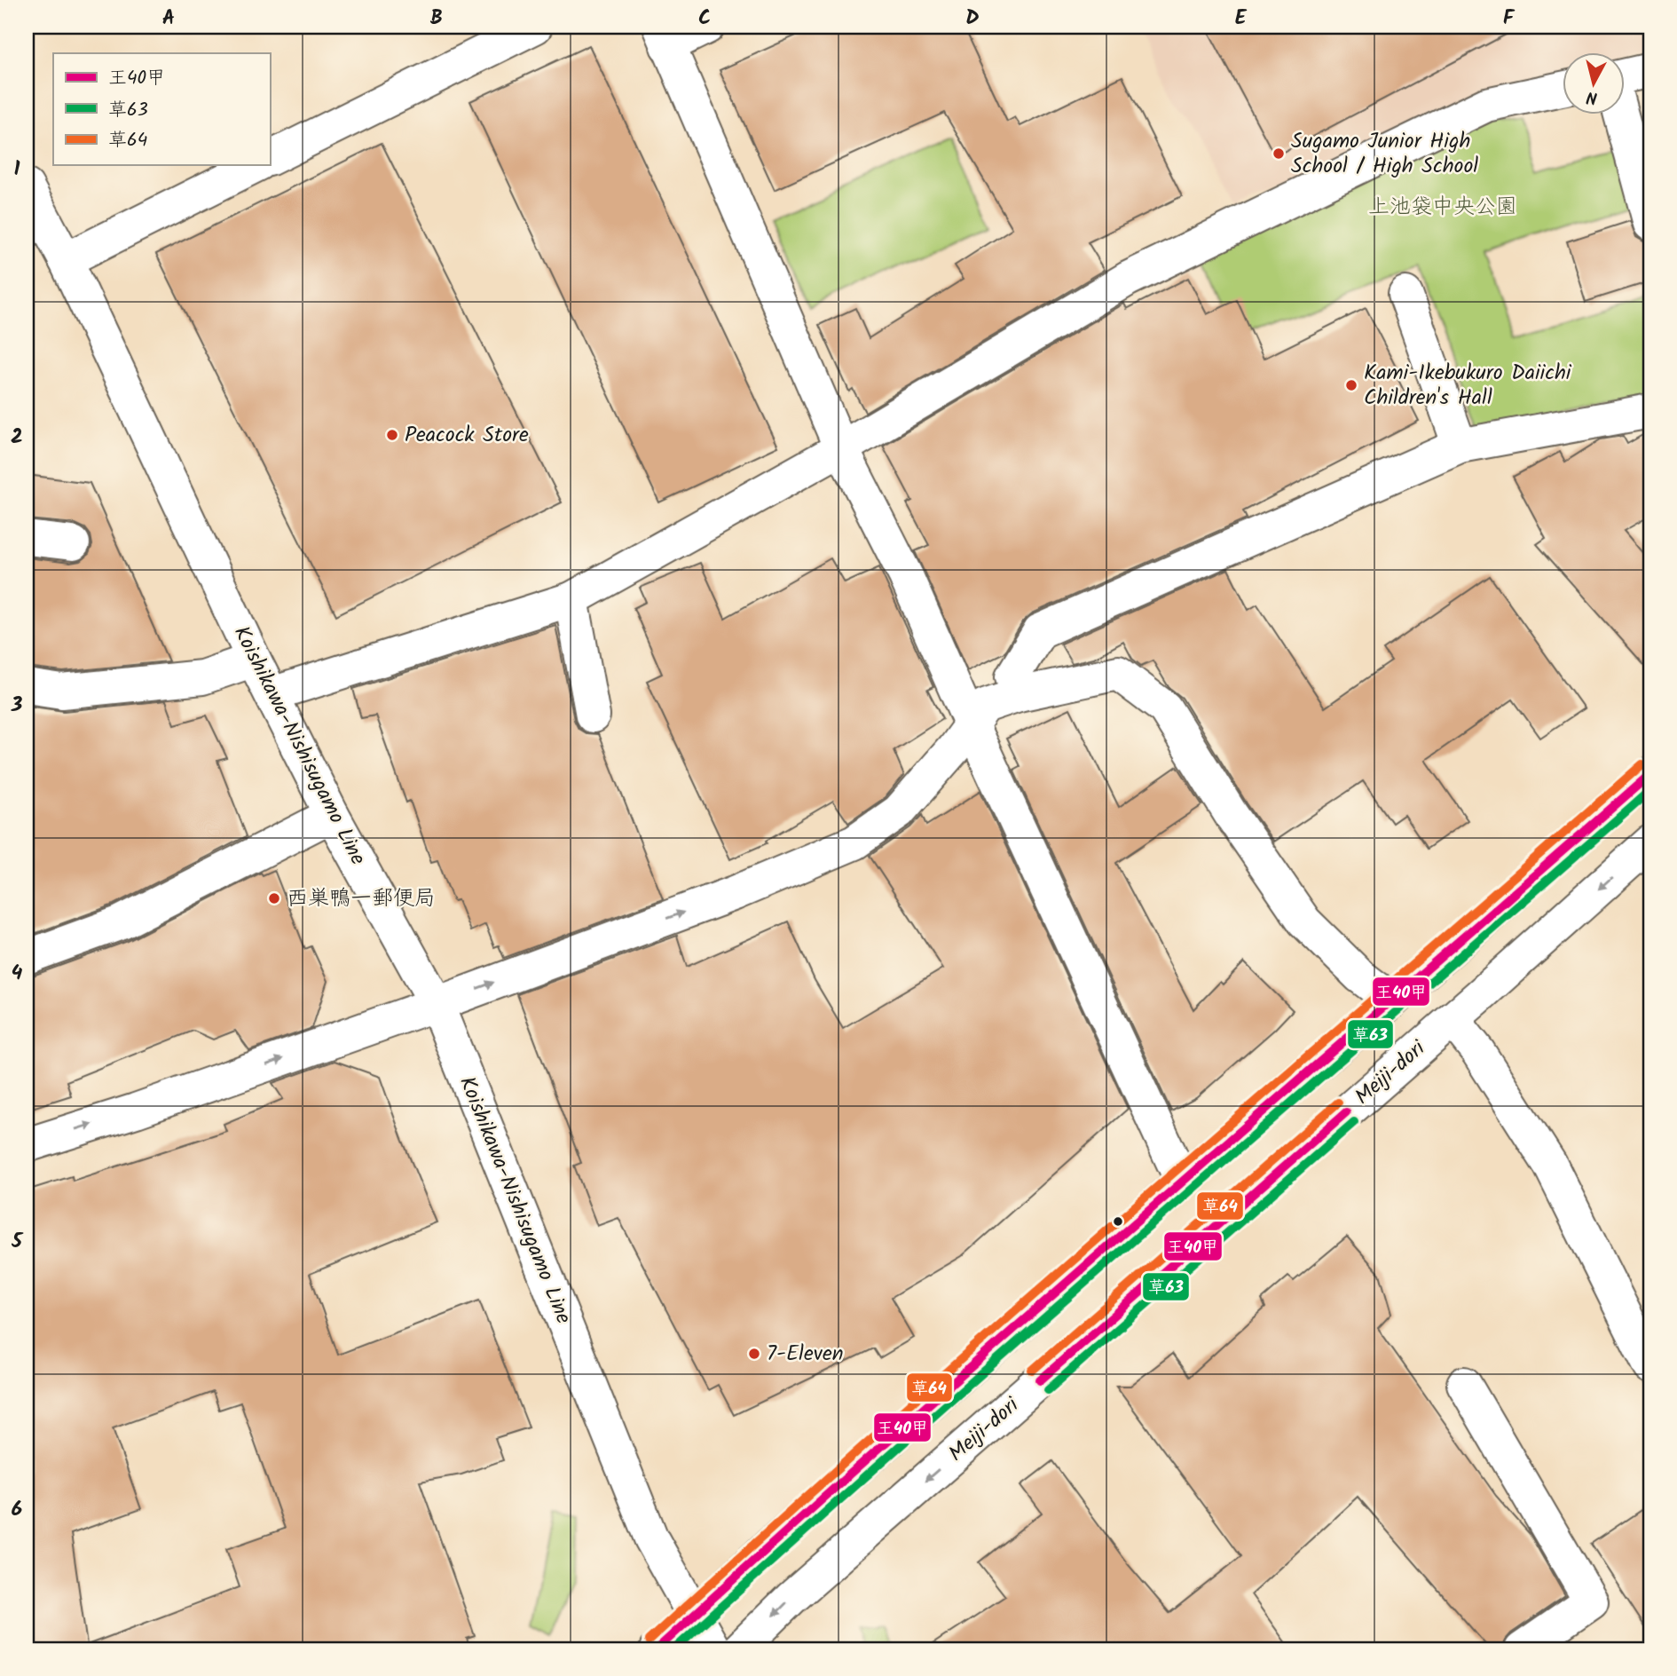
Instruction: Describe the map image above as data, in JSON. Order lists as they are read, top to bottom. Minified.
{"streets":{"street":["Koishikawa-Nishisugamo Line","Meiji-dori"]},"parks":["上池袋中央公園"],"places":["Sugamo Junior High School / High School","Kami-Ikebukuro Daiichi Children's Hall","Peacock Store","西巣鴨一郵便局","7-Eleven"],"lines":["transit line 草64","transit line 王40甲","transit line 草63"],"legend":["王40甲","草63","草64"],"north":"bottom","grid":{"columns":["A","B","C","D","E","F"],"rows":["1","2","3","4","5","6"]}}
